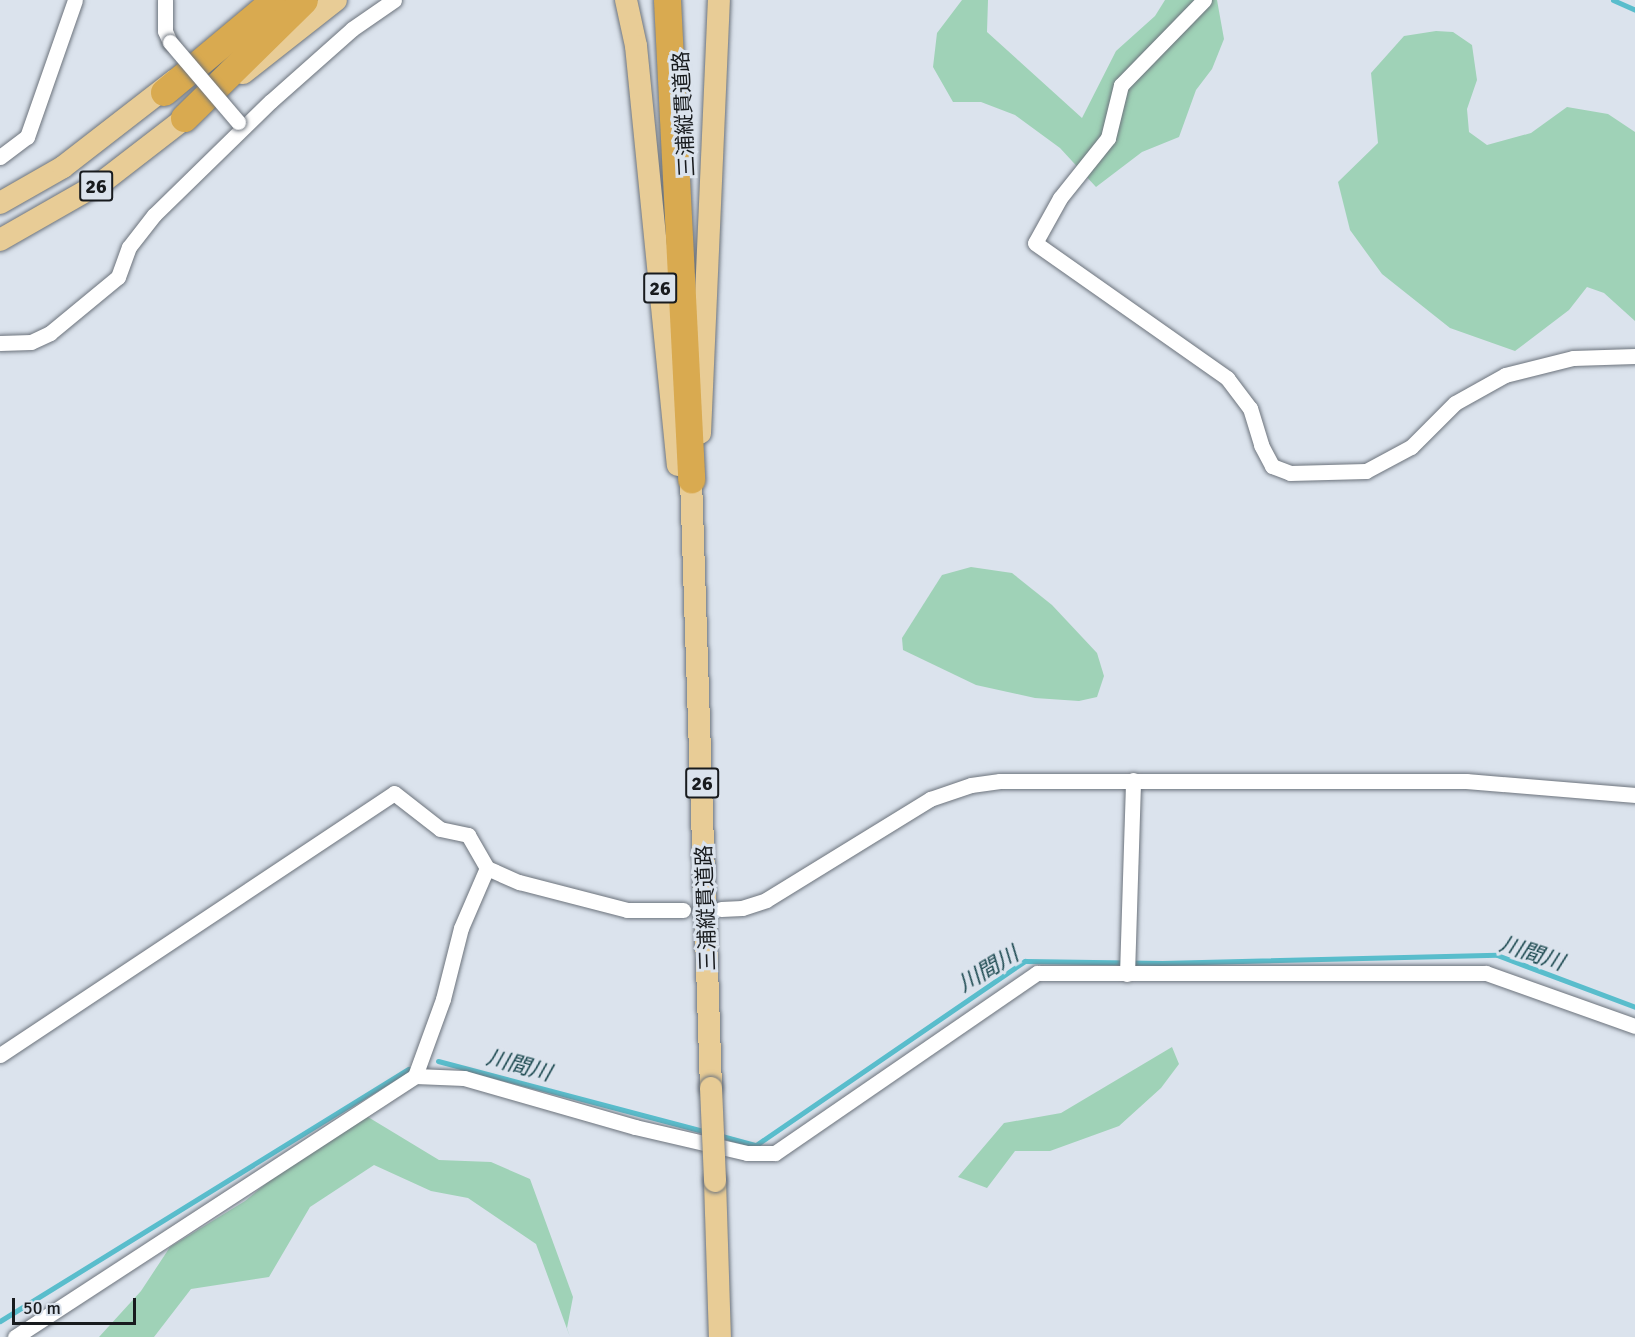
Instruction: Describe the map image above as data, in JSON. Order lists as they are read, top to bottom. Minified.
{"streets":{"highway":["三浦縦貫道路","26"]},"crossings":[["三浦縦貫道路","26"]],"water":["川間川"],"scale_bar":"50 m"}
